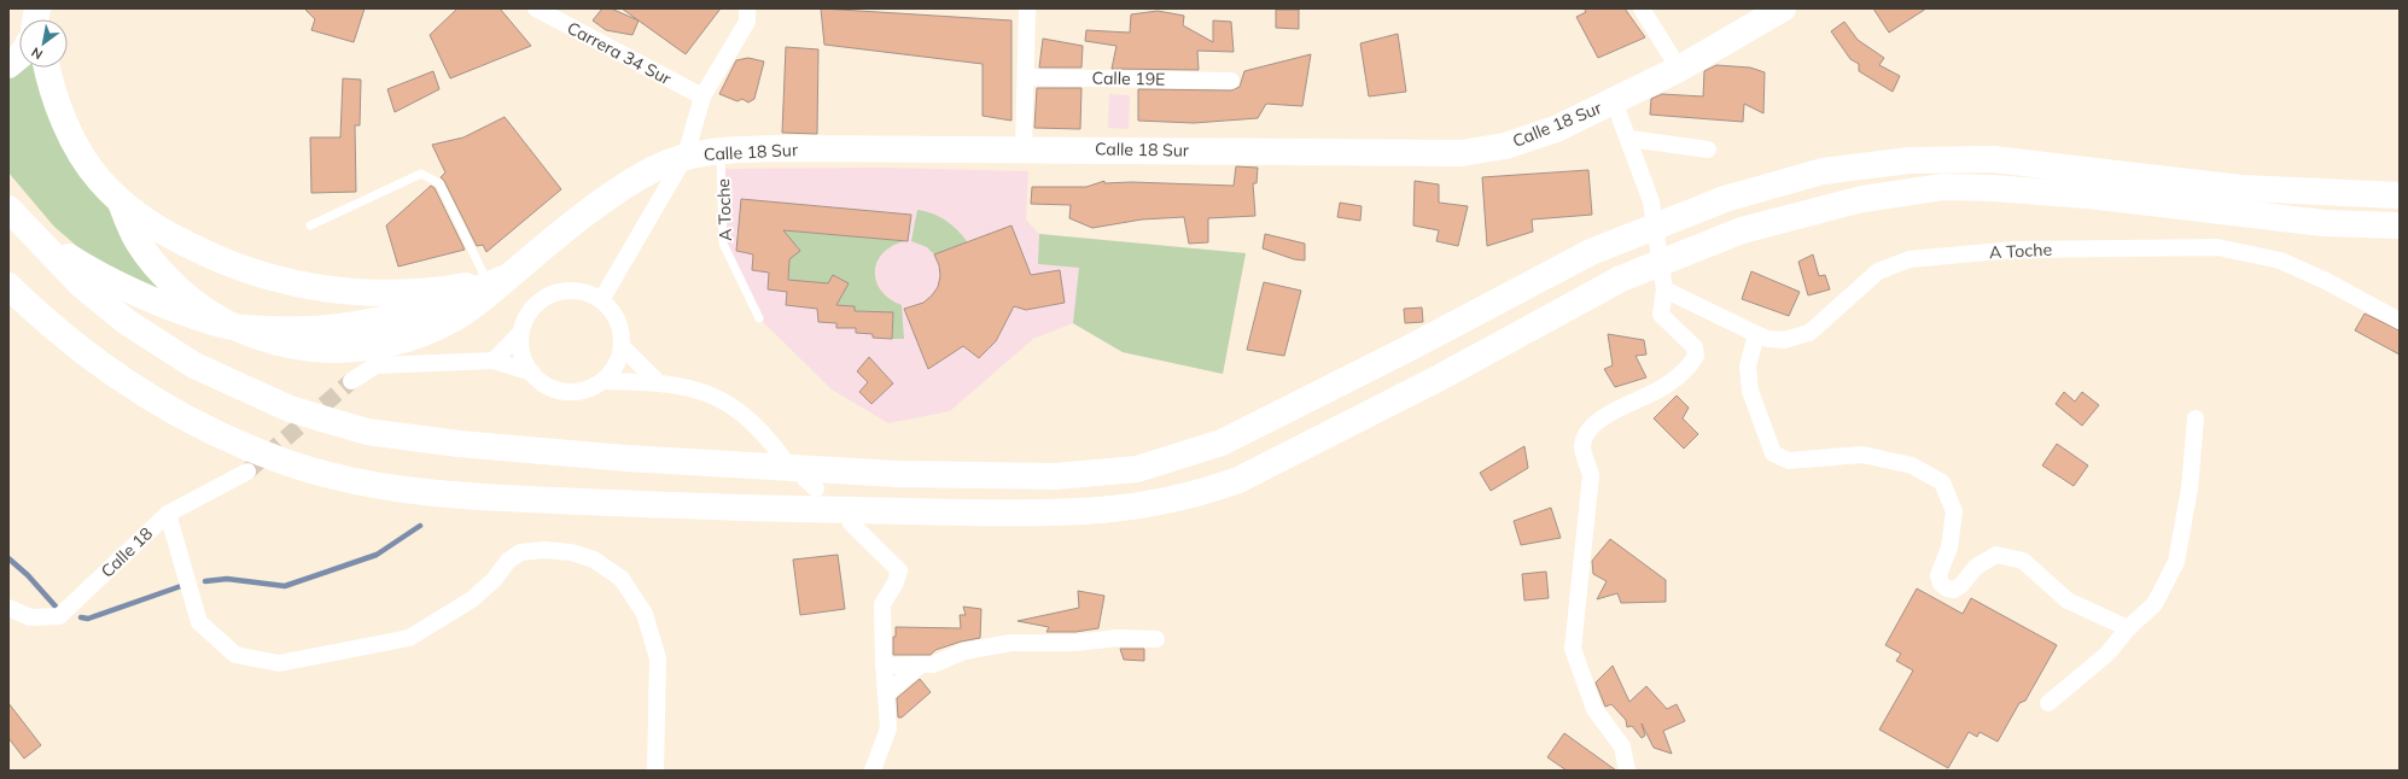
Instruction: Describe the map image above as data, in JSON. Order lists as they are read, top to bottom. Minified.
{"streets":{"main road":["Calle 18 Sur"],"street":["Carrera 34 Sur","Calle 19E","A Toche","Calle 18"]},"crossings":[["Calle 18 Sur","A Toche"]],"north":"bottom left"}
